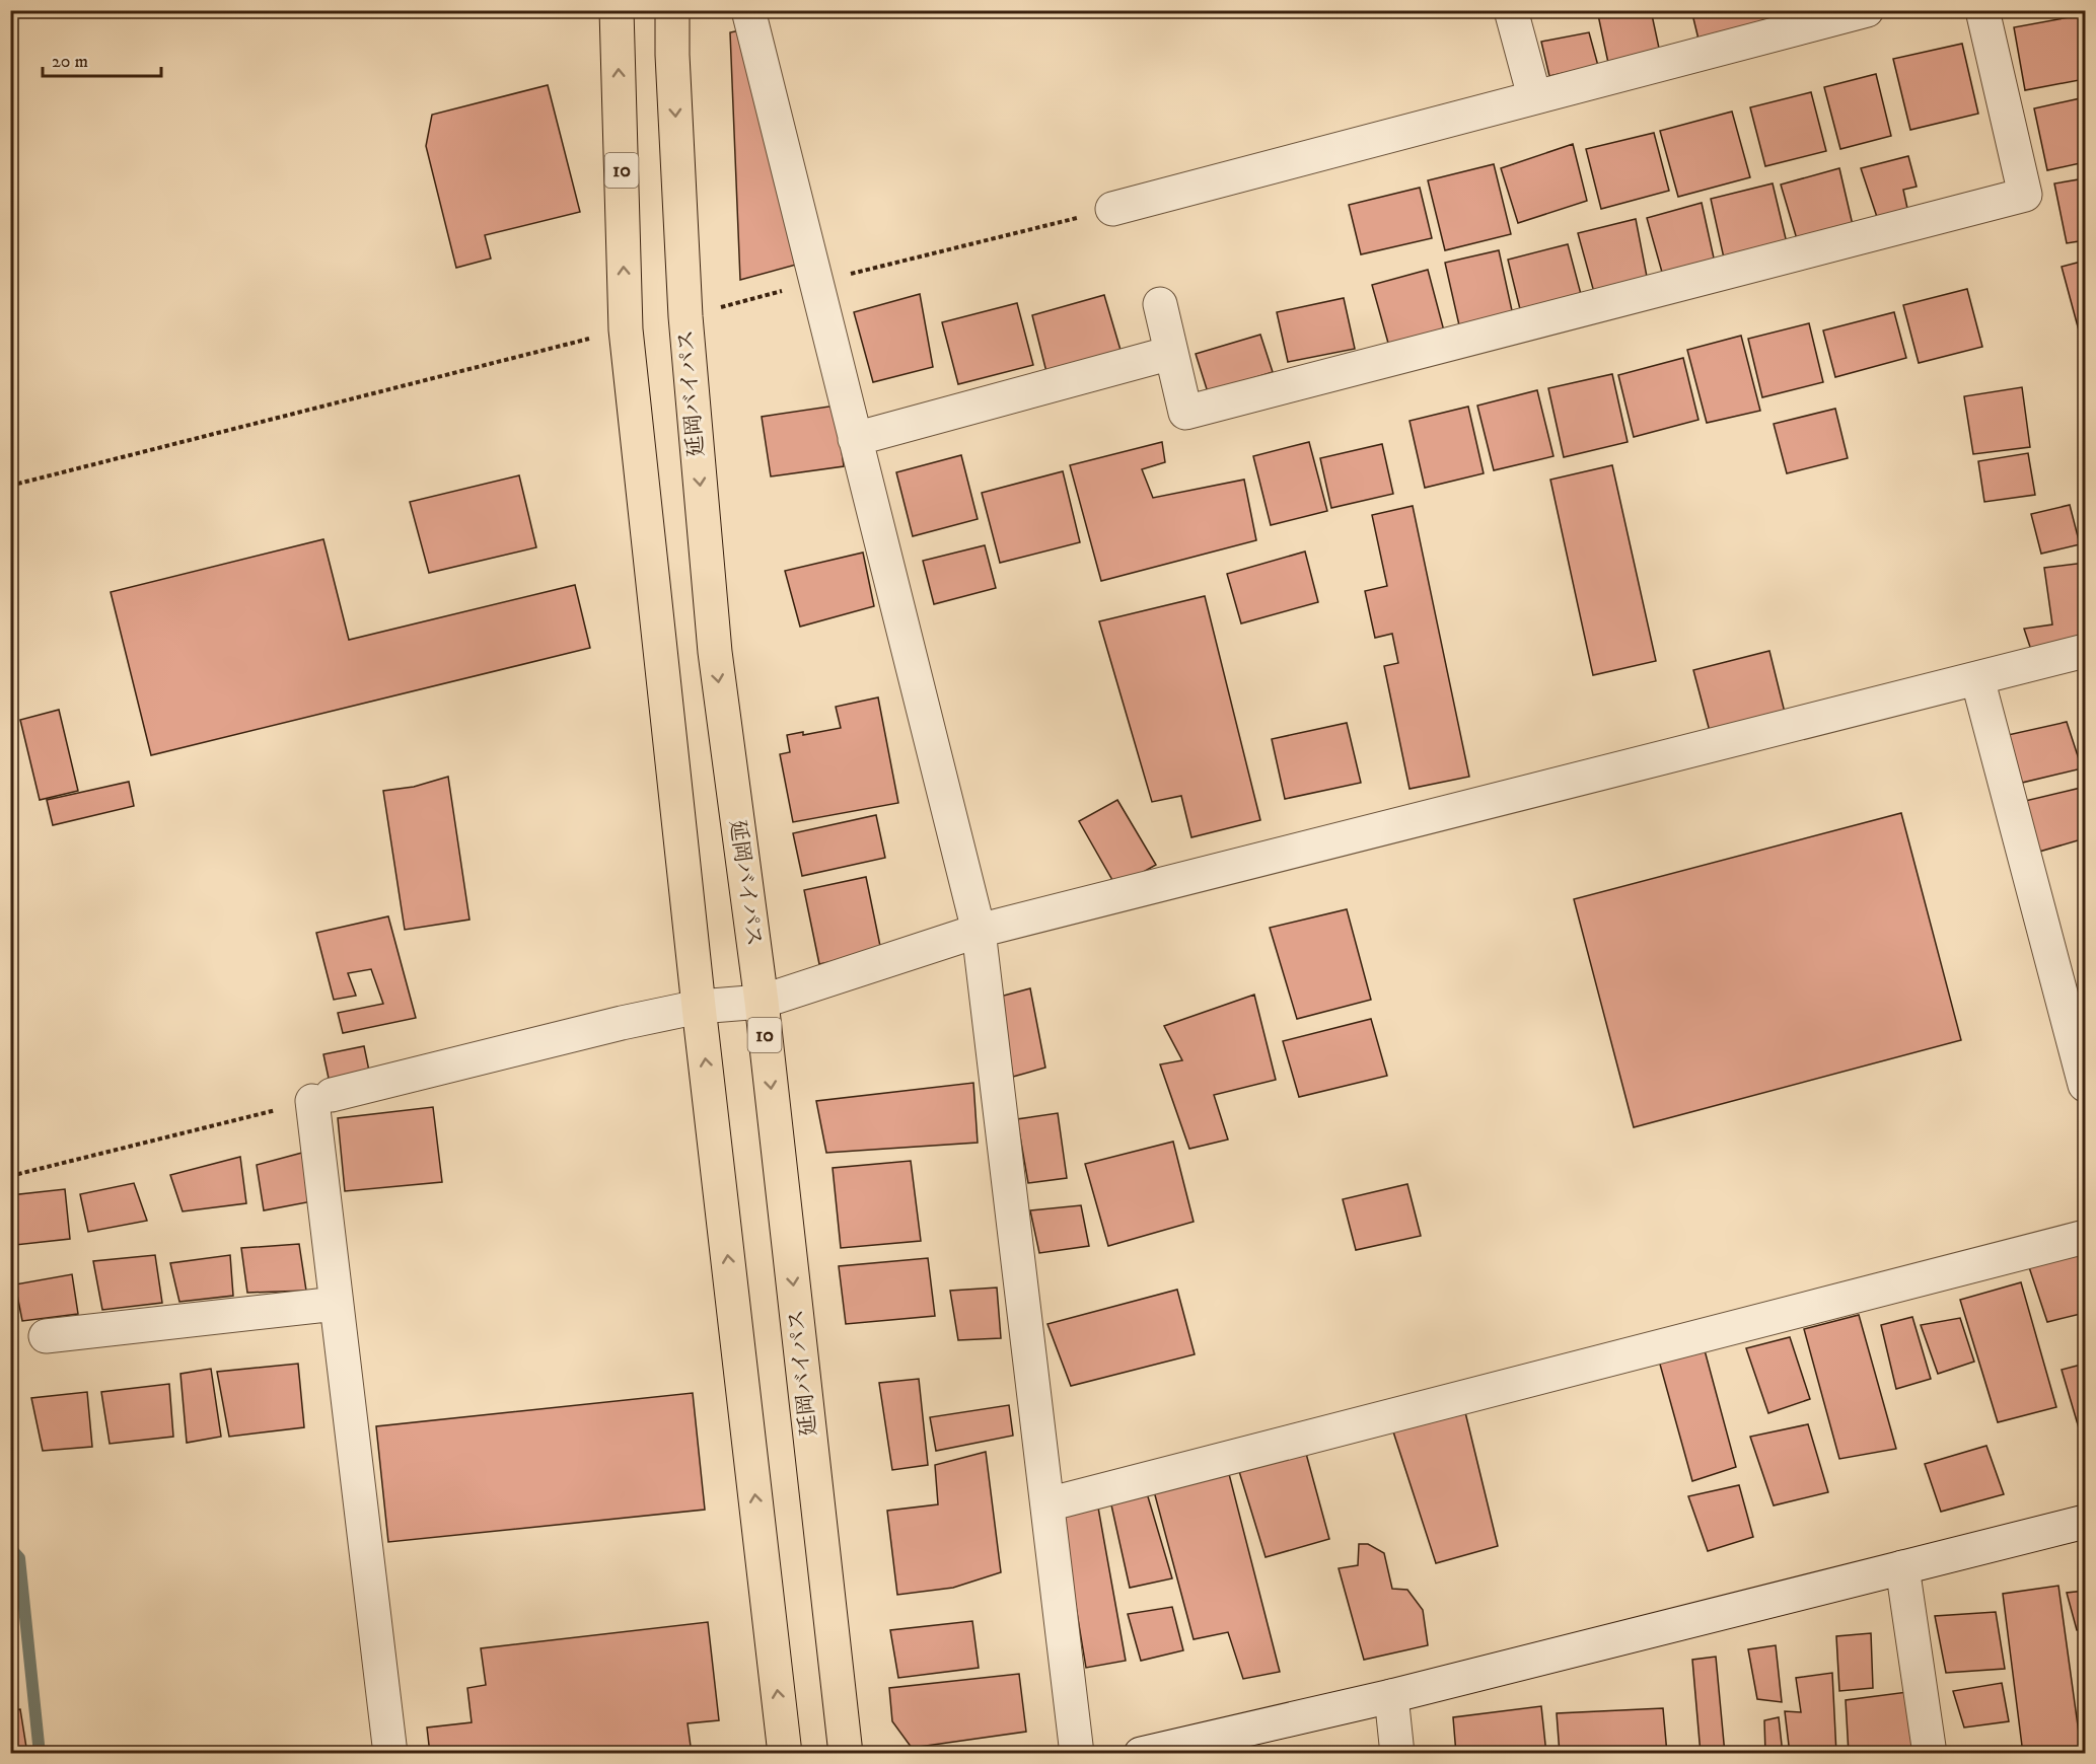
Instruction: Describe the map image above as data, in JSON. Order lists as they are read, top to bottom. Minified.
{"streets":{"highway":["10","延岡バイパス"]},"scale_bar":"20 m"}
